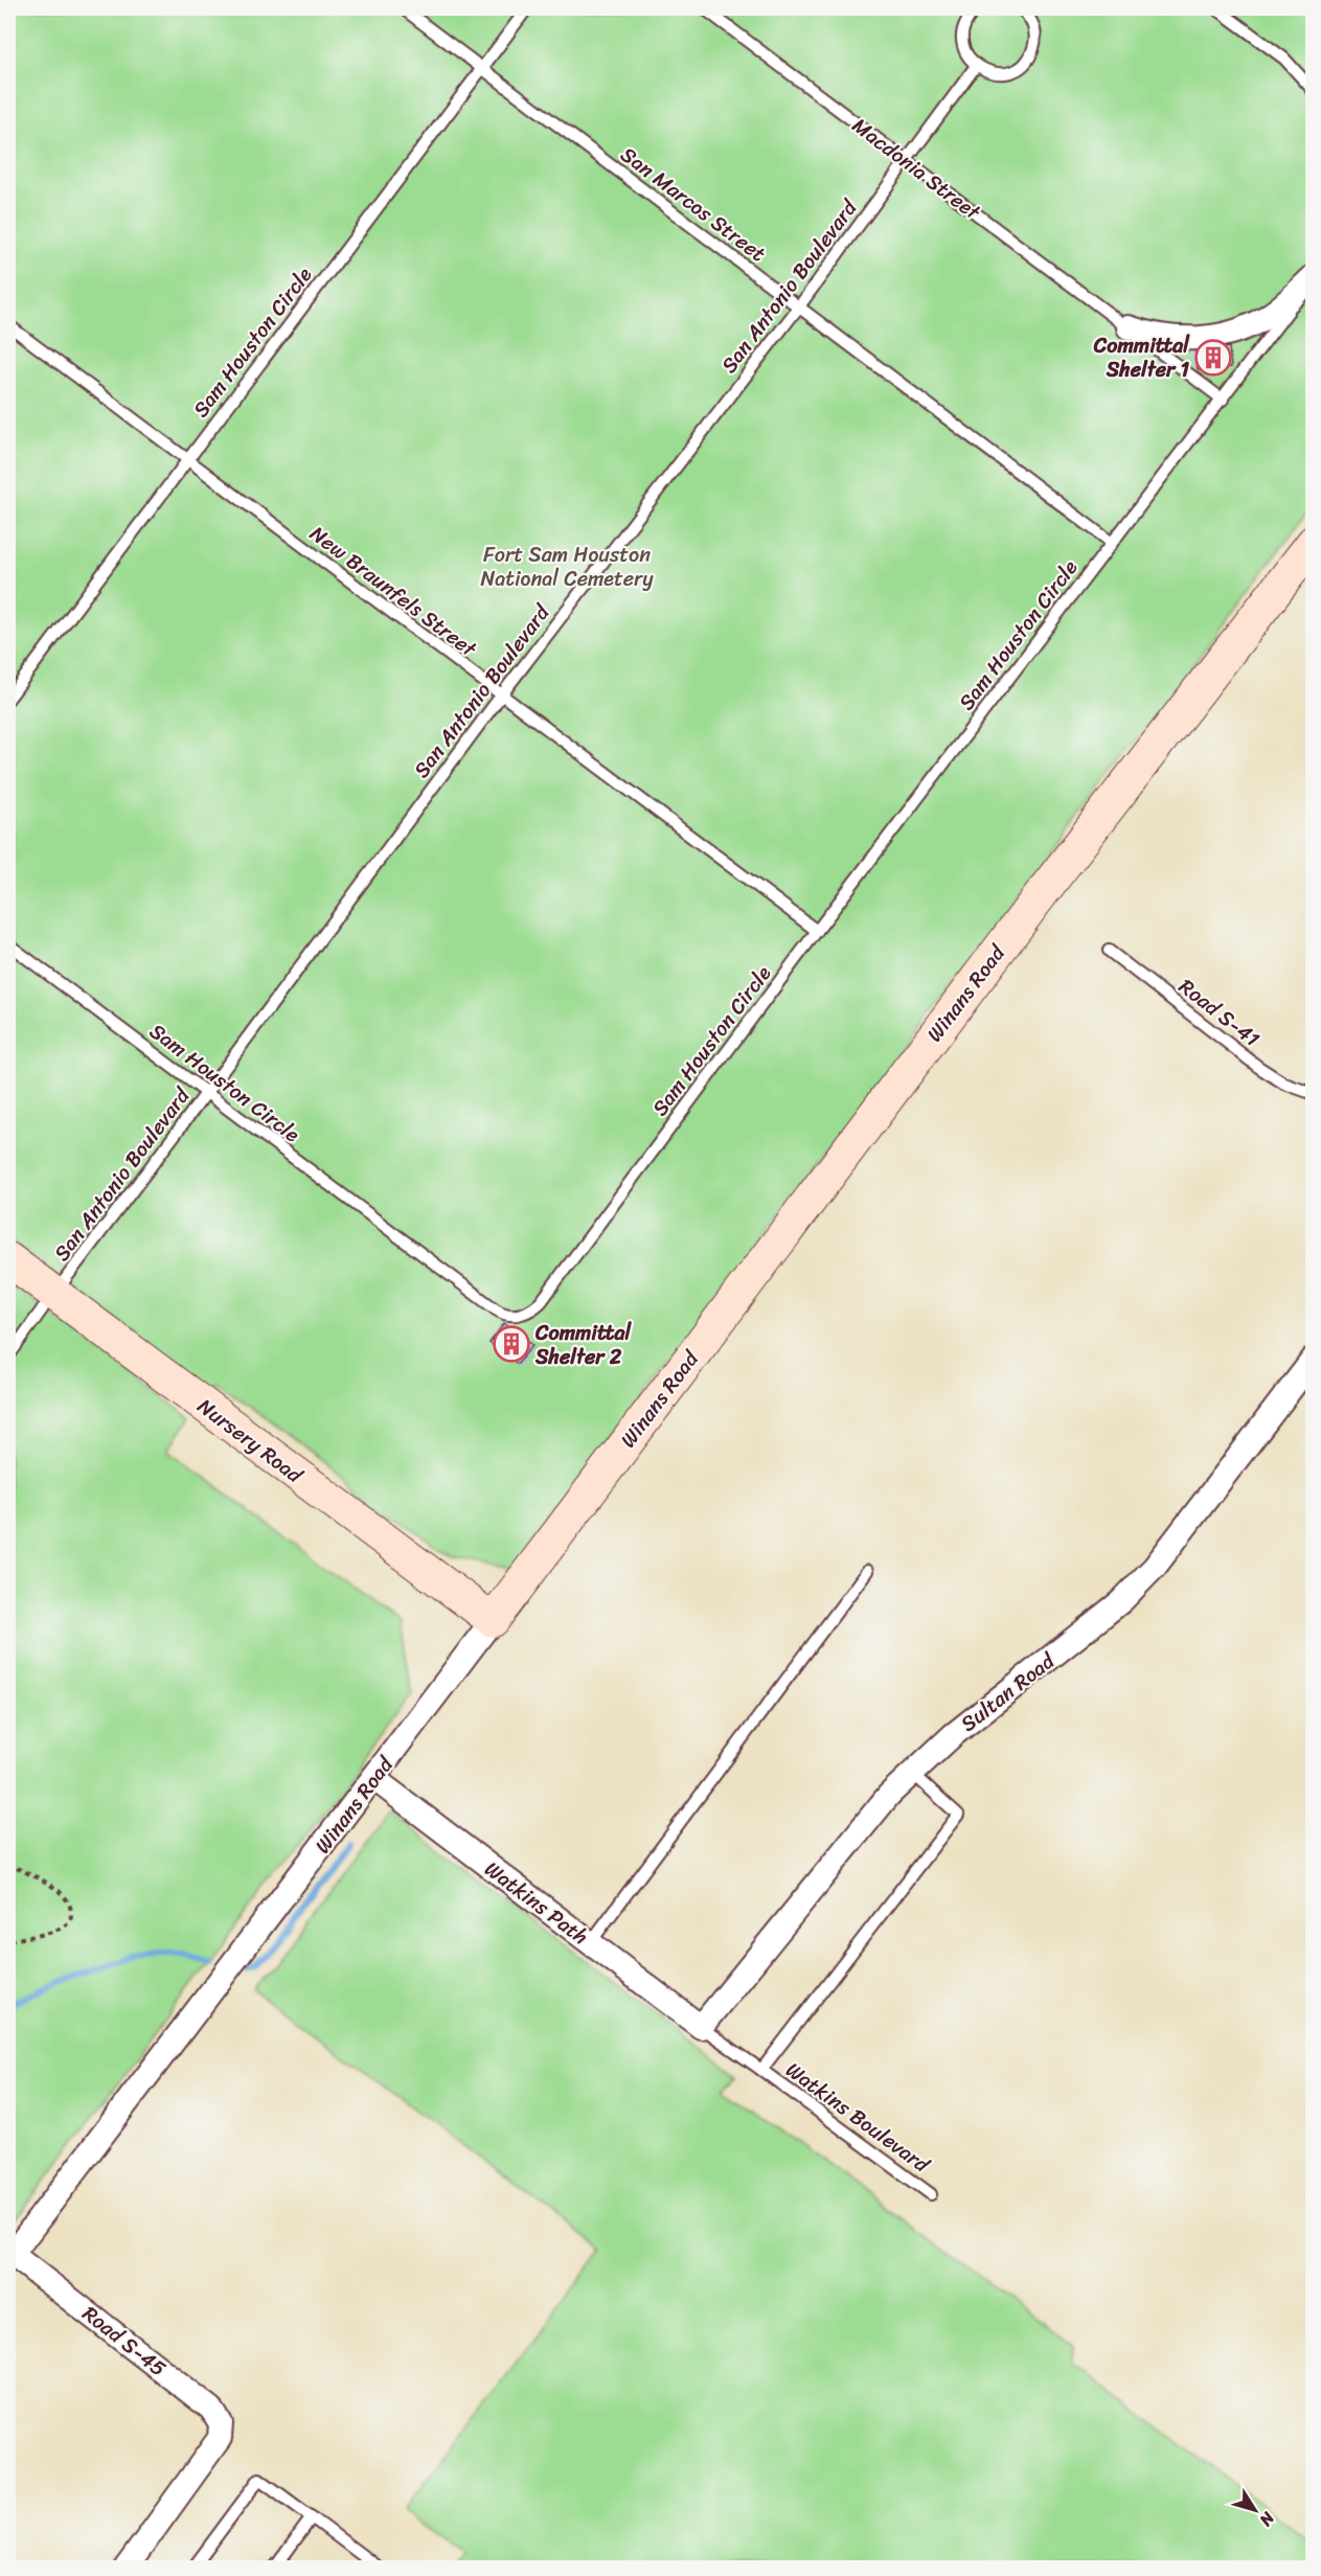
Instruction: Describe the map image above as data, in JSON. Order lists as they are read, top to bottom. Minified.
{"streets":{"street":["Macdonia Street","Winans Road","Nursery Road","Sultan Road","Watkins Path","Road S-45"],"lane":["San Marcos Street","San Antonio Boulevard","Sam Houston Circle","New Braunfels Street","Road S-41","Watkins Boulevard"]},"crossings":[["Macdonia Street","San Antonio Boulevard"],["Macdonia Street","Sam Houston Circle"],["San Marcos Street","San Antonio Boulevard"],["San Marcos Street","Sam Houston Circle"],["San Antonio Boulevard","Sam Houston Circle"],["San Antonio Boulevard","New Braunfels Street"],["Sam Houston Circle","New Braunfels Street"],["Winans Road","Nursery Road"],["Winans Road","Watkins Path"],["Winans Road","Road S-45"],["Sultan Road","Watkins Path"],["Sultan Road","Watkins Boulevard"],["Watkins Path","Watkins Boulevard"]],"parks":["Fort Sam Houston National Cemetery"],"places":{"building":["Committal Shelter 1","Committal Shelter 2"]},"north":"bottom right"}
